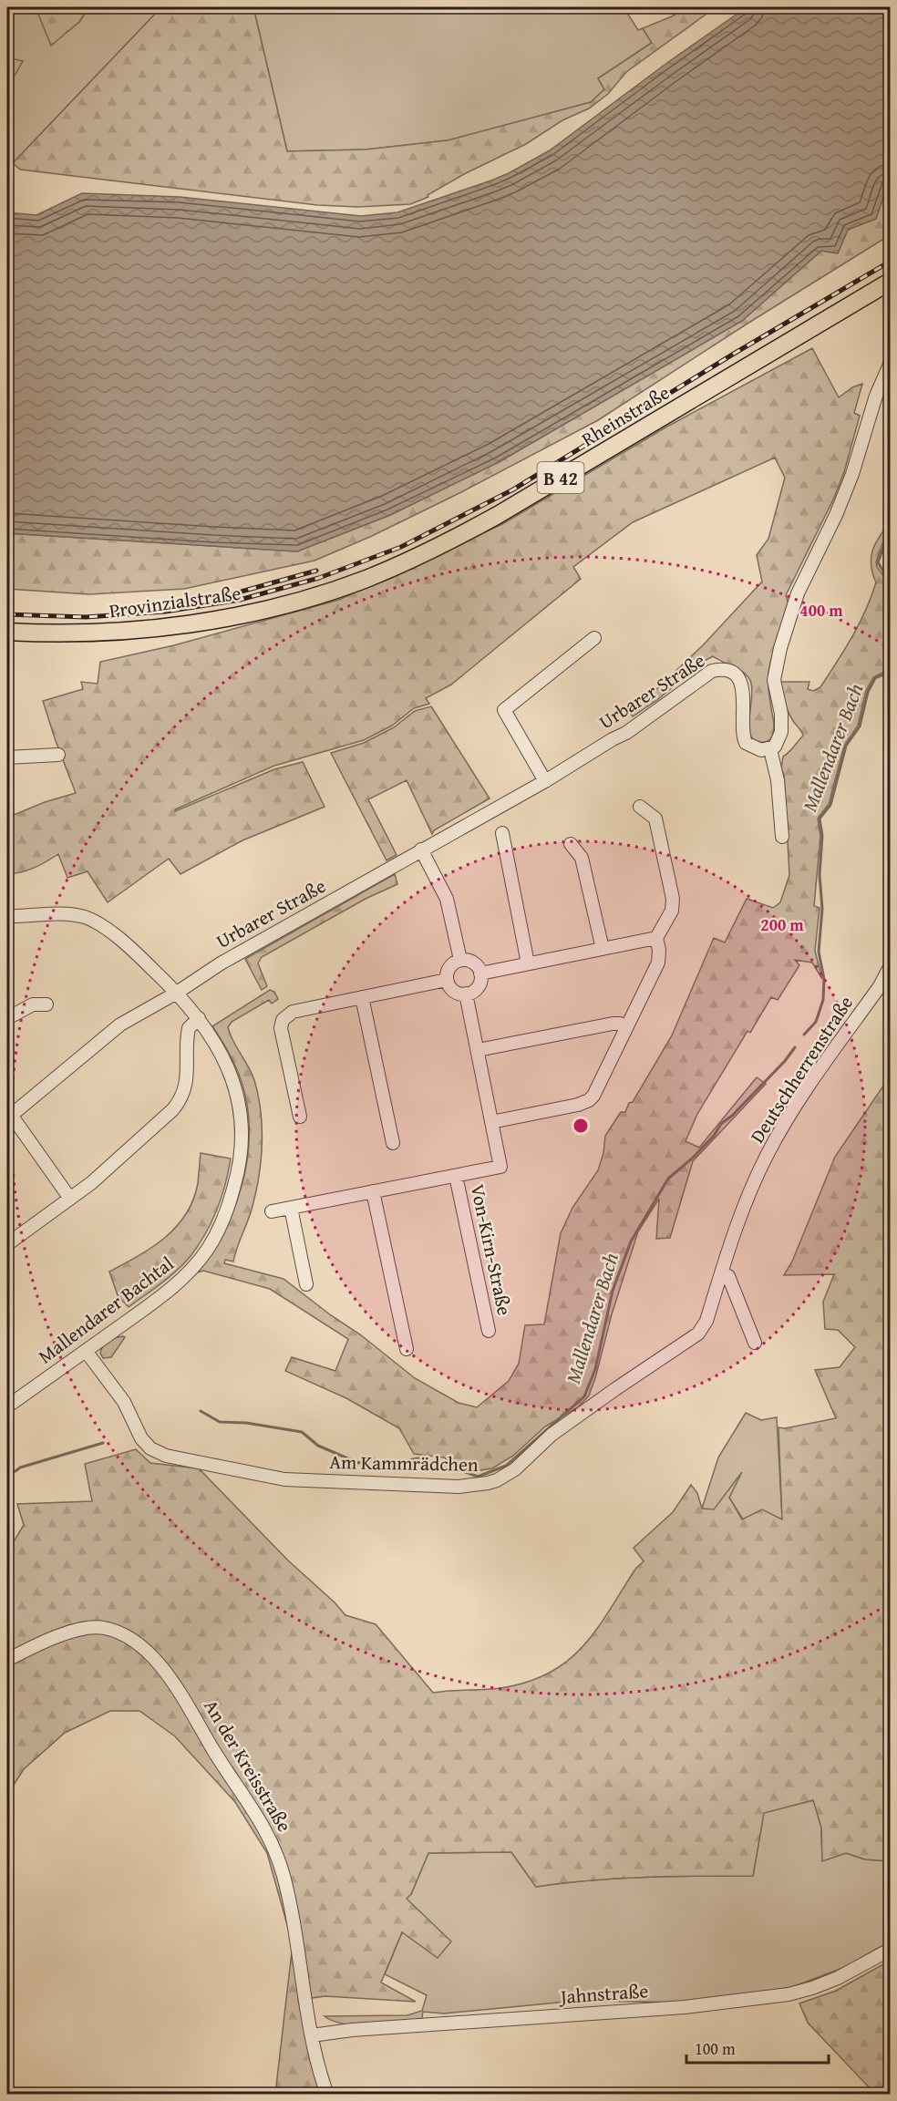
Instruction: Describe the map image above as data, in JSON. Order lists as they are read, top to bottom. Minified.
{"streets":{"main road":["Rheinstraße","B 42","Provinzialstraße"],"street":["Urbarer Straße","Deutschherrenstraße","Von-Kirn-Straße","Mallendarer Bachtal","Am Kammrädchen","An der Kreisstraße","Jahnstraße"]},"crossings":[["Rheinstraße","Provinzialstraße"],["Urbarer Straße","Mallendarer Bachtal"],["Deutschherrenstraße","Am Kammrädchen"],["Mallendarer Bachtal","Am Kammrädchen"],["An der Kreisstraße","Jahnstraße"]],"water":["Mallendarer Bach"],"scale_bar":"100 m","rings":["400 m","200 m"]}
